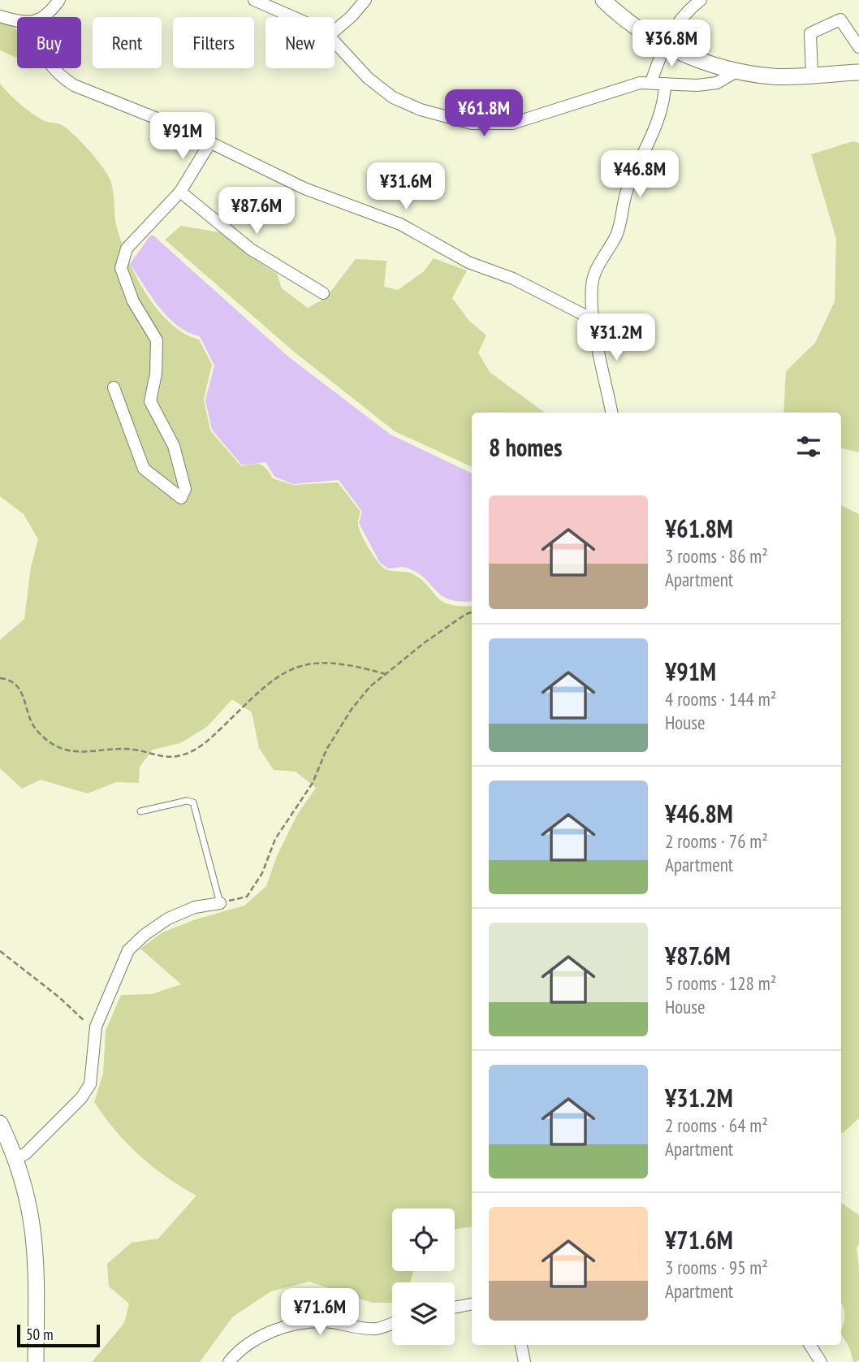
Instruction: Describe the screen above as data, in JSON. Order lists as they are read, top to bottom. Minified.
{"scale_bar":"50 m","page":{"chip":["Buy","Rent","Filters","New"],"price":["¥36.8M","¥61.8M","¥91M","¥46.8M","¥31.6M","¥87.6M","¥31.2M","¥71.6M"],"heading":"8 homes","list":[{"name":"¥61.8M","note":"3 rooms · 86 m² · Apartment"},{"name":"¥91M","note":"4 rooms · 144 m² · House"},{"name":"¥46.8M","note":"2 rooms · 76 m² · Apartment"},{"name":"¥87.6M","note":"5 rooms · 128 m² · House"},{"name":"¥31.2M","note":"2 rooms · 64 m² · Apartment"},{"name":"¥71.6M","note":"3 rooms · 95 m² · Apartment"}],"scale":"50 m"}}
